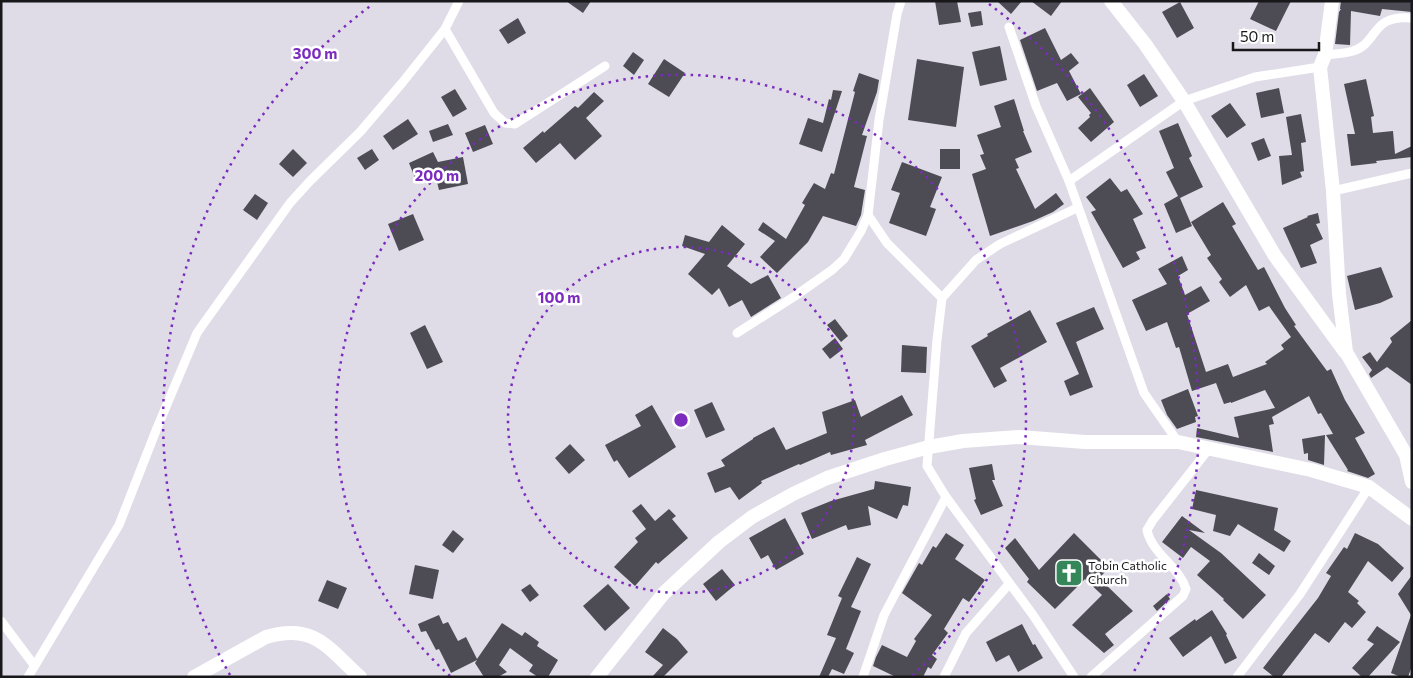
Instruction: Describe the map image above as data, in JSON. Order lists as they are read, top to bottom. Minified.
{"places":{"church":["Tobin Catholic Church"]},"scale_bar":"50 m","rings":["300 m","200 m","100 m"]}
